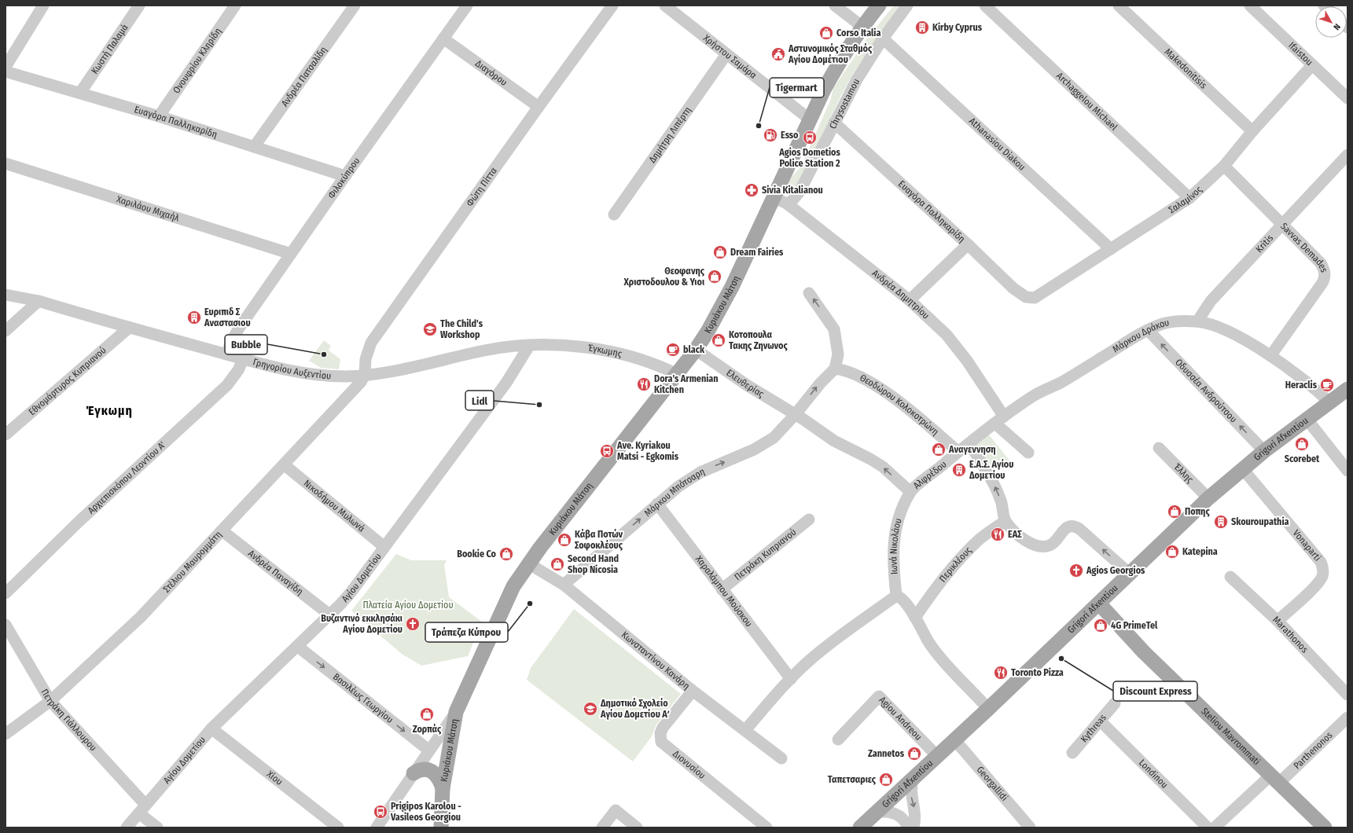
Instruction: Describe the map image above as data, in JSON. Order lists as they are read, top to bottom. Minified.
{"streets":{"main road":["Κυριάκου Μάτση","Grigori Afxentiou","Steliou Mavrommati"],"street":["Κωστή Παλαμά","Ifaistou","Χρήστου Σαμάρα","Ονουφρίου Κληρίδη","Makedonitisis","Διαγόρου","Ανδρέα Πατσαλίδη","Archaggelou Michael","Chrysostamou","Ευαγόρα Παλληκαρίδη","Δημήτρη Λιπέρτη","Athanasiou Diakou","Φιλοκύπρου","Φώτη Πίττα","Σαλαμίνος","Χαριλάου Μιχαήλ","Kritis","Savvas Demades","Ανδρέα Δημητρίου","Μάρκου Δράκου","Έγκωμης","Γρηγορίου Αυξεντίου","Εθνομάρτυρος Κυπριανού","Ελευθερίας","Οδυσσέα Ανδρούτσου","Θεοδώρου Κολοκοτρώνη","Έλλης","Αλφρέδου","Αρχιεπισκόπου Λεοντίου Α'","Μάρκου Μπότσαρη","Νικοδήμου Μυλωνά","Vonaparti","Ιωνά Νικολάου","Πετράκη Κυπριανού","Στέλιου Μαυρομμάτη","Περικλέους","Ανδρέα Παναγίδη","Αγίου Δομετίου","Χαραλάμπου Μούσκου","Marathonos","Κωνσταντίνου Κανάρη","Βασιλέως Γεωργίου","Πετράκη Γιάλλουρου","Agiou Andreou","Kythreas","Parthenonos","Διονυσίου","Londinou","Χίου","Georgallidi"]},"crossings":[["Κωστή Παλαμά","Ευαγόρα Παλληκαρίδη"],["Ifaistou","Σαλαμίνος"],["Χρήστου Σαμάρα","Δημήτρη Λιπέρτη"],["Χρήστου Σαμάρα","Κυριάκου Μάτση"],["Ονουφρίου Κληρίδη","Ευαγόρα Παλληκαρίδη"],["Makedonitisis","Σαλαμίνος"],["Διαγόρου","Φιλοκύπρου"],["Διαγόρου","Φώτη Πίττα"],["Ανδρέα Πατσαλίδη","Ευαγόρα Παλληκαρίδη"],["Archaggelou Michael","Σαλαμίνος"],["Chrysostamou","Ευαγόρα Παλληκαρίδη"],["Chrysostamou","Athanasiou Diakou"],["Chrysostamou","Ανδρέα Δημητρίου"],["Ευαγόρα Παλληκαρίδη","Φιλοκύπρου"],["Ευαγόρα Παλληκαρίδη","Σαλαμίνος"],["Athanasiou Diakou","Σαλαμίνος"],["Φιλοκύπρου","Χαριλάου Μιχαήλ"],["Φιλοκύπρου","Γρηγορίου Αυξεντίου"],["Φώτη Πίττα","Γρηγορίου Αυξεντίου"],["Φώτη Πίττα","Στέλιου Μαυρομμάτη"],["Σαλαμίνος","Savvas Demades"],["Kritis","Savvas Demades"],["Kritis","Μάρκου Δράκου"],["Savvas Demades","Μάρκου Δράκου"],["Ανδρέα Δημητρίου","Κυριάκου Μάτση"],["Ανδρέα Δημητρίου","Μάρκου Δράκου"],["Ανδρέα Δημητρίου","Αλφρέδου"],["Κυριάκου Μάτση","Έγκωμης"],["Κυριάκου Μάτση","Ελευθερίας"],["Κυριάκου Μάτση","Κωνσταντίνου Κανάρη"],["Κυριάκου Μάτση","Βασιλέως Γεωργίου"],["Μάρκου Δράκου","Οδυσσέα Ανδρούτσου"],["Μάρκου Δράκου","Grigori Afxentiou"],["Μάρκου Δράκου","Αλφρέδου"],["Έγκωμης","Γρηγορίου Αυξεντίου"],["Έγκωμης","Αγίου Δομετίου"],["Γρηγορίου Αυξεντίου","Εθνομάρτυρος Κυπριανού"],["Γρηγορίου Αυξεντίου","Αρχιεπισκόπου Λεοντίου Α'"],["Γρηγορίου Αυξεντίου","Στέλιου Μαυρομμάτη"],["Γρηγορίου Αυξεντίου","Αγίου Δομετίου"],["Ελευθερίας","Μάρκου Μπότσαρη"],["Οδυσσέα Ανδρούτσου","Grigori Afxentiou"],["Θεοδώρου Κολοκοτρώνη","Αλφρέδου"],["Grigori Afxentiou","Έλλης"],["Grigori Afxentiou","Vonaparti"],["Grigori Afxentiou","Agiou Andreou"],["Grigori Afxentiou","Steliou Mavrommati"],["Grigori Afxentiou","Georgallidi"],["Αλφρέδου","Ιωνά Νικολάου"],["Μάρκου Μπότσαρη","Χαραλάμπου Μούσκου"],["Μάρκου Μπότσαρη","Κωνσταντίνου Κανάρη"],["Νικοδήμου Μυλωνά","Στέλιου Μαυρομμάτη"],["Νικοδήμου Μυλωνά","Αγίου Δομετίου"],["Vonaparti","Marathonos"],["Πετράκη Κυπριανού","Χαραλάμπου Μούσκου"],["Στέλιου Μαυρομμάτη","Ανδρέα Παναγίδη"],["Στέλιου Μαυρομμάτη","Πετράκη Γιάλλουρου"],["Ανδρέα Παναγίδη","Αγίου Δομετίου"],["Αγίου Δομετίου","Βασιλέως Γεωργίου"],["Αγίου Δομετίου","Πετράκη Γιάλλουρου"],["Αγίου Δομετίου","Χίου"],["Κωνσταντίνου Κανάρη","Διονυσίου"],["Kythreas","Londinou"],["Steliou Mavrommati","Parthenonos"]],"one_way":["Οδυσσέα Ανδρούτσου","Μάρκου Μπότσαρη","Βασιλέως Γεωργίου"],"districts":["Έγκωμη"],"parks":["Πλατεία Αγίου Δομετίου"],"places":{"building":["Kirby Cyprus","Ευριπιδ Σ Αναστασιου","Ε.Α.Σ. Αγίου Δομετίου","Skouroupathia"],"shop":["Corso Italia","Dream Fairies","Θεοφανης Χριστοδουλου & Υιοι","Κοτοπουλα Τακης Ζηνωνος","Scorebet","Αναγεννηση","Ποπης","Κάβα Ποτών Σοφοκλέους","Katepina","Bookie Co","Second Hand Shop Nicosia","4G PrimeTel","Ζορπάς","Zannetos","Ταπετσαριες"],"public building":["Αστυνομικός Σταθμός Αγίου Δομέτιου"],"other":["Tigermart","Bubble","Lidl","Τράπεζα Κύπρου","Discount Express"],"fuel station":["Esso"],"bus stop":["Agios Dometios Police Station 2","Ave. Kyriakou Matsi - Egkomis","Prigipos Karolou - Vasileos Georgiou"],"pharmacy":["Sivia Kitalianou"],"school or university":["The Child's Workshop","Δημοτικό Σχολείο Αγίου Δομετίου Αʹ"],"cafe":["black","Heraclis"],"restaurant":["Dora's Armenian Kitchen","ΕΑΣ","Toronto Pizza"],"church":["Agios Georgios","Βυζαντινό εκκλησάκι Αγίου Δομετίου"]},"north":"bottom right"}
